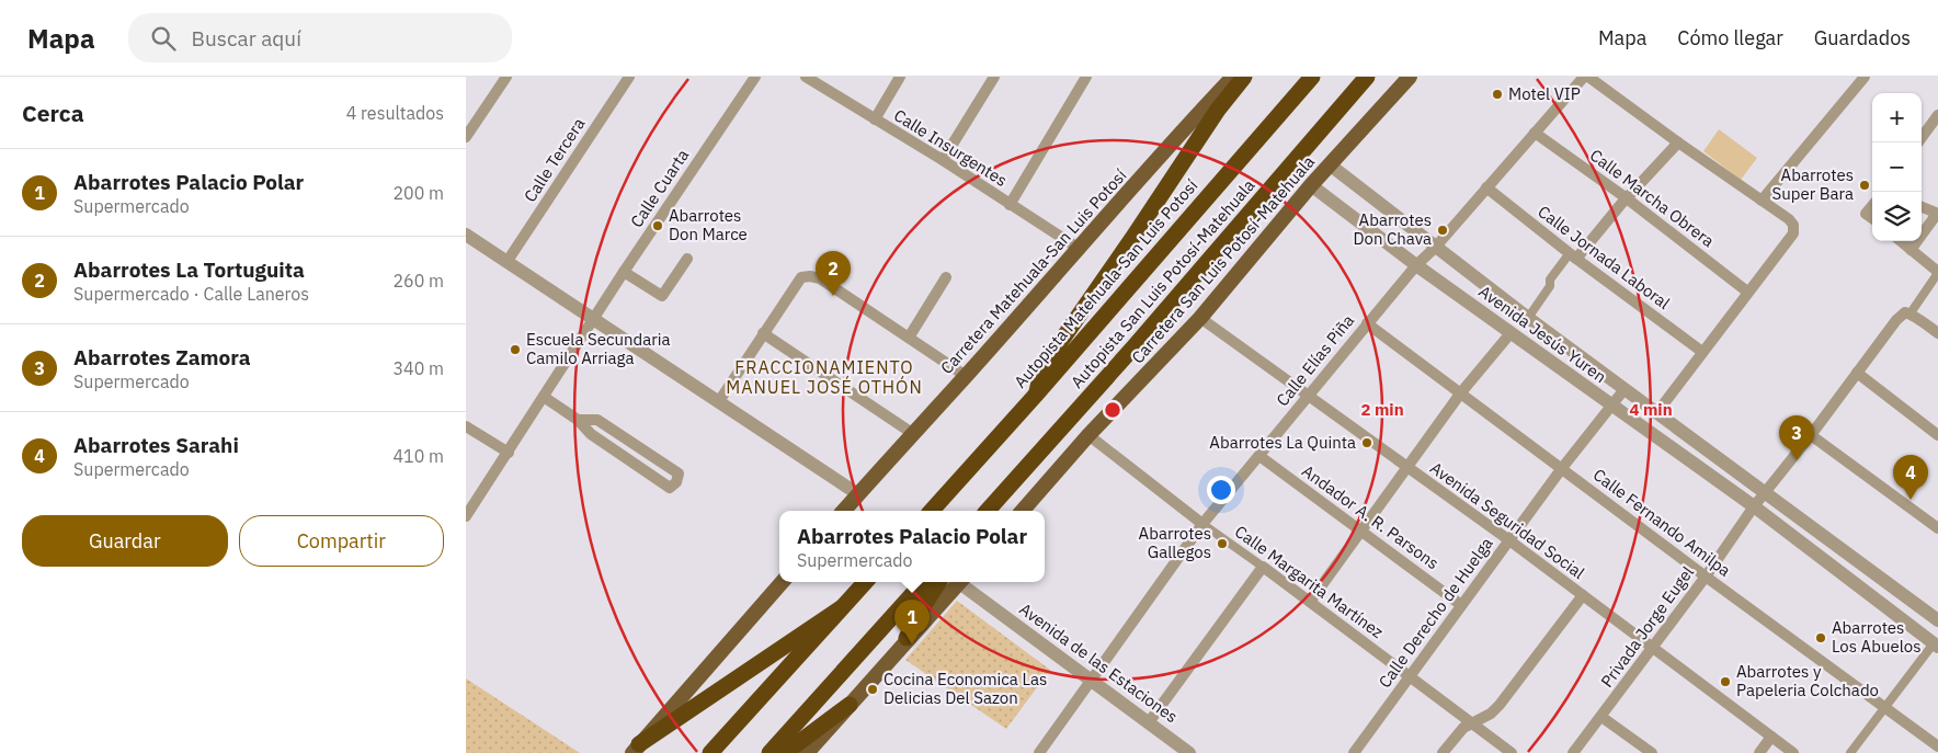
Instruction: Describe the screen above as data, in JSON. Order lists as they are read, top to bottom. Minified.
{"streets":{"highway":["Autopista Matehuala-San Luis Potosí","Autopista San Luis Potosí-Matehuala"],"main road":["Carretera San Luis Potosí-Matehuala","Carretera Matehuala-San Luis Potosí"],"street":["Calle Insurgentes","Calle Tercera","Calle Cuarta","Calle Marcha Obrera","Calle Jornada Laboral","Avenida Jesús Yuren","Calle Elías Piña","Andador A. R. Parsons","Avenida Seguridad Social","Calle Fernando Amilpa","Calle Margarita Martínez","Calle Derecho de Huelga","Privada Jorge Eugel","Avenida de las Estaciones"]},"crossings":[["Calle Insurgentes","Carretera Matehuala-San Luis Potosí"],["Calle Marcha Obrera","Calle Elías Piña"],["Calle Jornada Laboral","Calle Elías Piña"],["Carretera San Luis Potosí-Matehuala","Avenida Jesús Yuren"],["Carretera San Luis Potosí-Matehuala","Avenida Seguridad Social"],["Carretera San Luis Potosí-Matehuala","Calle Margarita Martínez"],["Avenida Jesús Yuren","Calle Elías Piña"],["Avenida Jesús Yuren","Calle Derecho de Huelga"],["Avenida Jesús Yuren","Privada Jorge Eugel"],["Calle Elías Piña","Andador A. R. Parsons"],["Calle Elías Piña","Avenida Seguridad Social"],["Calle Elías Piña","Calle Fernando Amilpa"],["Calle Elías Piña","Calle Margarita Martínez"],["Calle Elías Piña","Avenida de las Estaciones"],["Andador A. R. Parsons","Calle Derecho de Huelga"],["Avenida Seguridad Social","Calle Derecho de Huelga"],["Avenida Seguridad Social","Privada Jorge Eugel"],["Calle Fernando Amilpa","Calle Derecho de Huelga"],["Calle Fernando Amilpa","Privada Jorge Eugel"],["Calle Margarita Martínez","Calle Derecho de Huelga"]],"districts":["FRACCIONAMIENTO MANUEL JOSÉ OTHÓN"],"places":["Motel VIP","Abarrotes Super Bara","Abarrotes Don Marce","Abarrotes Don Chava","Escuela Secundaria Camilo Arriaga","Abarrotes La Quinta","Abarrotes Gallegos","Abarrotes Los Abuelos","Abarrotes y Papeleria Colchado","Cocina Economica Las Delicias Del Sazon"],"page":{"header":"Mapa","search":"Buscar aquí","nav":["Mapa","Cómo llegar","Guardados"],"heading":["Cerca","4 resultados"],"map_buttons":["+","−"],"list":[{"mark":"1","name":"Abarrotes Palacio Polar","note":"Supermercado","value":"200 m"},{"mark":"2","name":"Abarrotes La Tortuguita","note":"Supermercado · Calle Laneros","value":"260 m"},{"mark":"3","name":"Abarrotes Zamora","note":"Supermercado","value":"340 m"},{"mark":"4","name":"Abarrotes Sarahi","note":"Supermercado","value":"410 m"}],"pins":["2","3","4","1"],"buttons":["Guardar","Compartir"],"popup":["Abarrotes Palacio Polar","Supermercado"]},"rings":["2 min","4 min"]}
